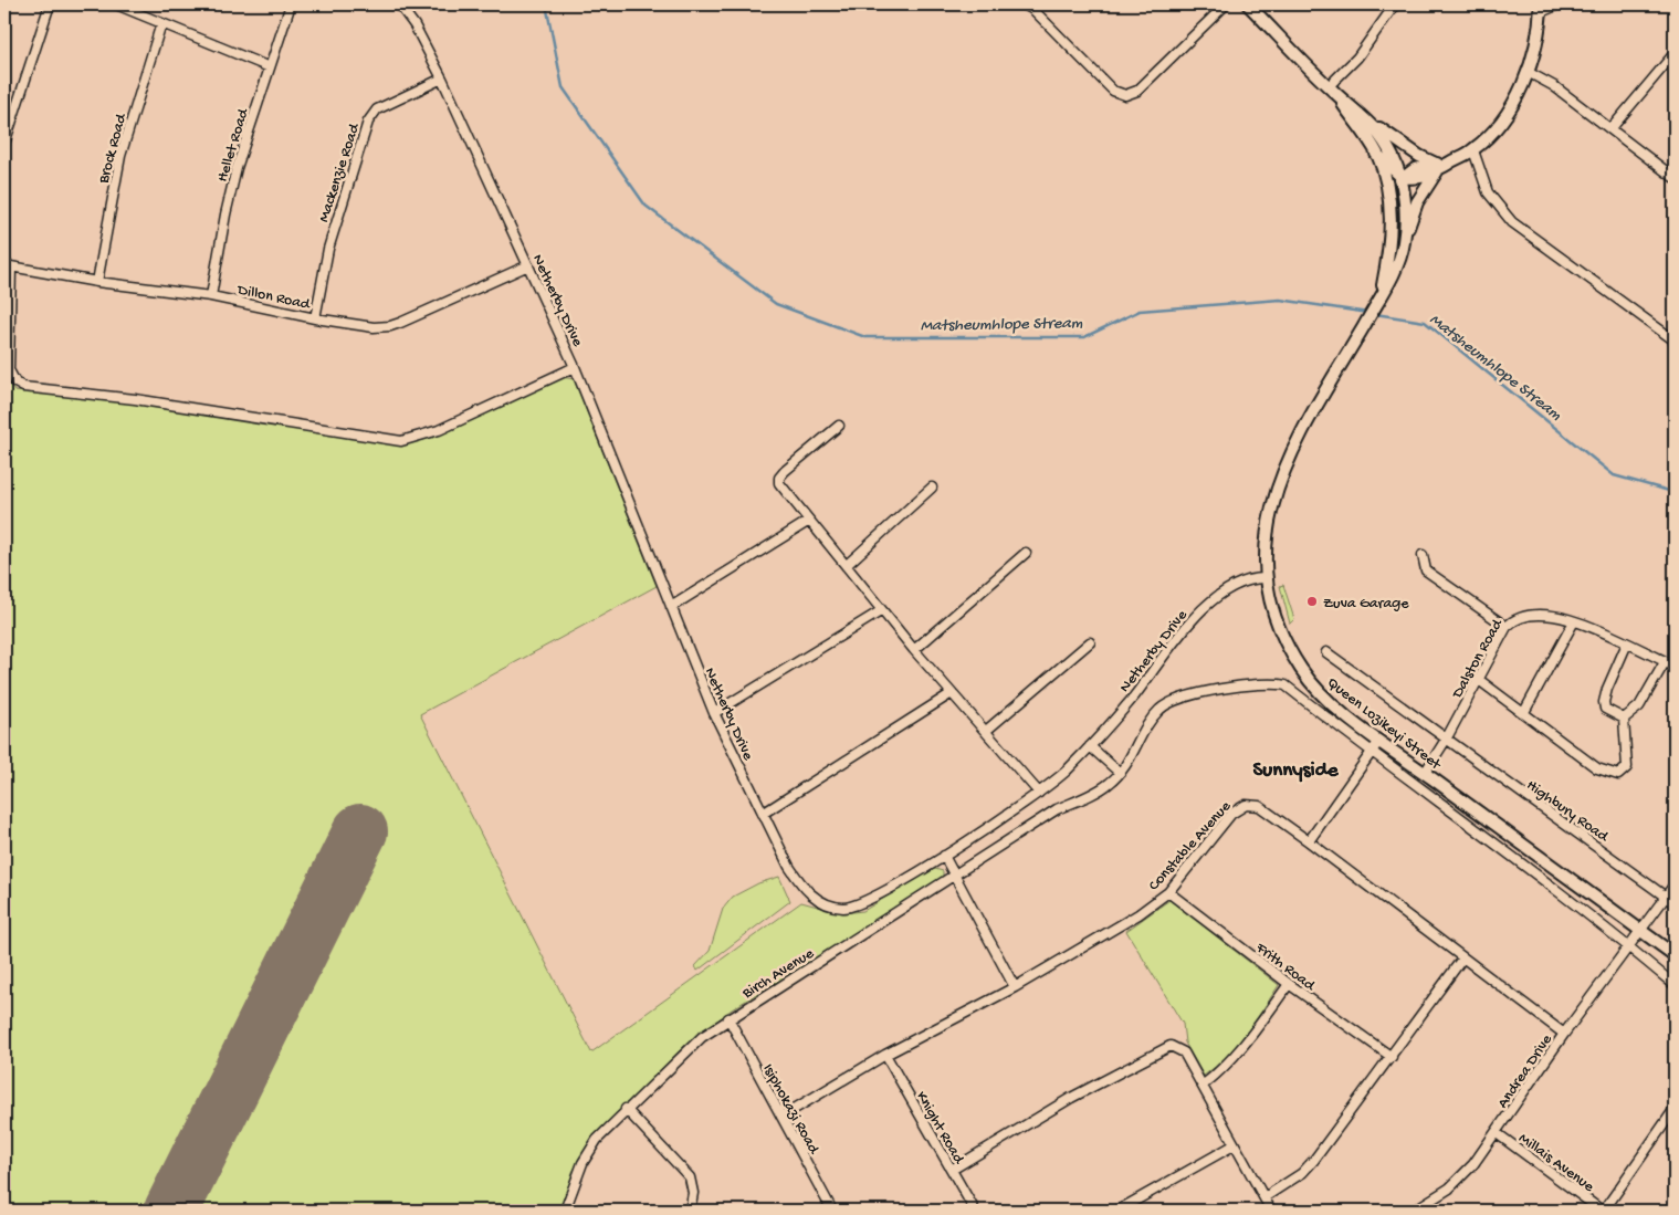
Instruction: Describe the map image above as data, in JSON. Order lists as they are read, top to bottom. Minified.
{"streets":{"main road":["Queen Lozikeyi Street"],"street":["Hellet Road","Brock Road","Mackenzie Road","Dillon Road","Netherby Drive","Dalston Road","Highbury Road","Constable Avenue","Frith Road","Birch Avenue","Andrea Drive","Isiphokazi Road","Knight Road","Millais Avenue"]},"crossings":[["Hellet Road","Dillon Road"],["Brock Road","Dillon Road"],["Mackenzie Road","Dillon Road"],["Mackenzie Road","Netherby Drive"],["Dillon Road","Netherby Drive"],["Netherby Drive","Queen Lozikeyi Street"],["Dalston Road","Queen Lozikeyi Street"],["Dalston Road","Highbury Road"],["Queen Lozikeyi Street","Andrea Drive"],["Highbury Road","Andrea Drive"],["Constable Avenue","Frith Road"],["Constable Avenue","Andrea Drive"],["Constable Avenue","Isiphokazi Road"],["Constable Avenue","Knight Road"],["Birch Avenue","Andrea Drive"],["Birch Avenue","Isiphokazi Road"],["Andrea Drive","Millais Avenue"]],"districts":["Sunnyside"],"water":["Matsheumhlope Stream"],"places":["Zuva Garage"]}
